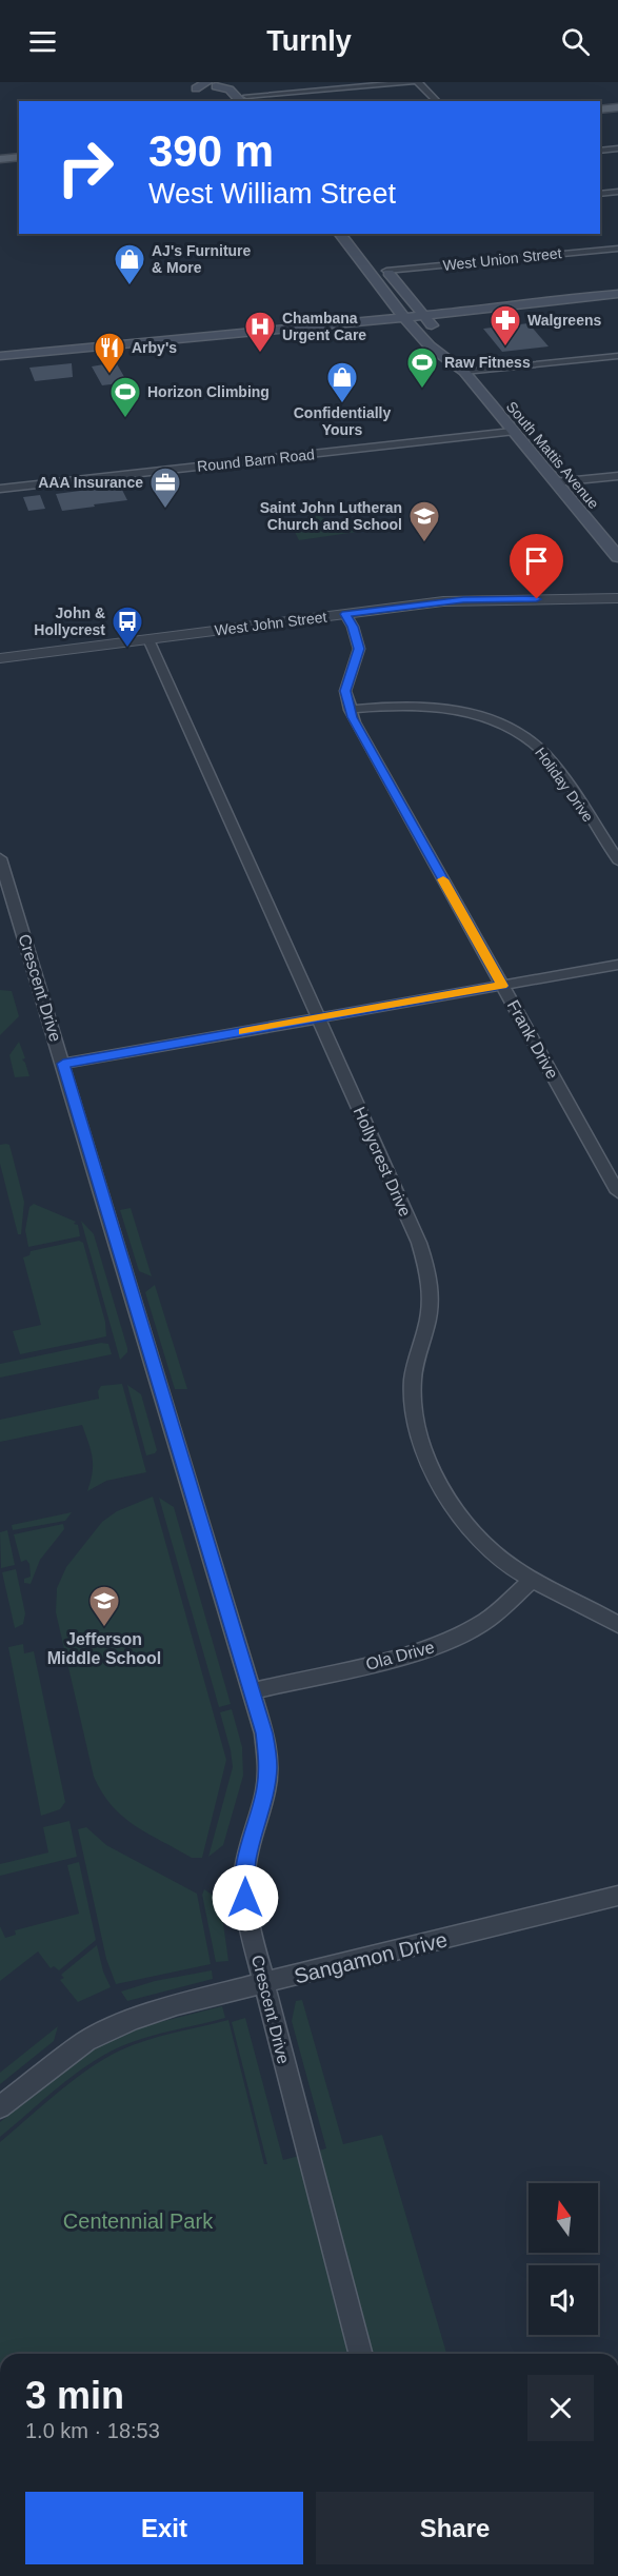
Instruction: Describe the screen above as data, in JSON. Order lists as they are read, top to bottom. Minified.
{"streets":{"main road":["South Mattis Avenue"],"street":["West Union Street","Round Barn Road","West John Street","Holiday Drive","Crescent Drive","Frank Drive","Hollycrest Drive","Ola Drive","Sangamon Drive"]},"crossings":[["West Union Street","South Mattis Avenue"],["South Mattis Avenue","Round Barn Road"],["West John Street","Frank Drive"],["West John Street","Hollycrest Drive"],["Holiday Drive","Frank Drive"],["Crescent Drive","Ola Drive"],["Crescent Drive","Sangamon Drive"],["Hollycrest Drive","Ola Drive"]],"parks":["Centennial Park"],"places":{"shop":["AJ's Furniture & More","Confidentially Yours"],"pharmacy":["Walgreens"],"hospital":["Chambana Urgent Care"],"restaurant":["Arby's"],"sports":["Raw Fitness","Horizon Climbing"],"office":["AAA Insurance"],"school or university":["Saint John Lutheran Church and School","Jefferson Middle School"],"bus stop":["John & Hollycrest"]},"north":"top","page":{"header":"Turnly","turn":["390 m","West William Street"],"heading":["3 min","1.0 km · 18:53"],"buttons":["Exit","Share"]}}
